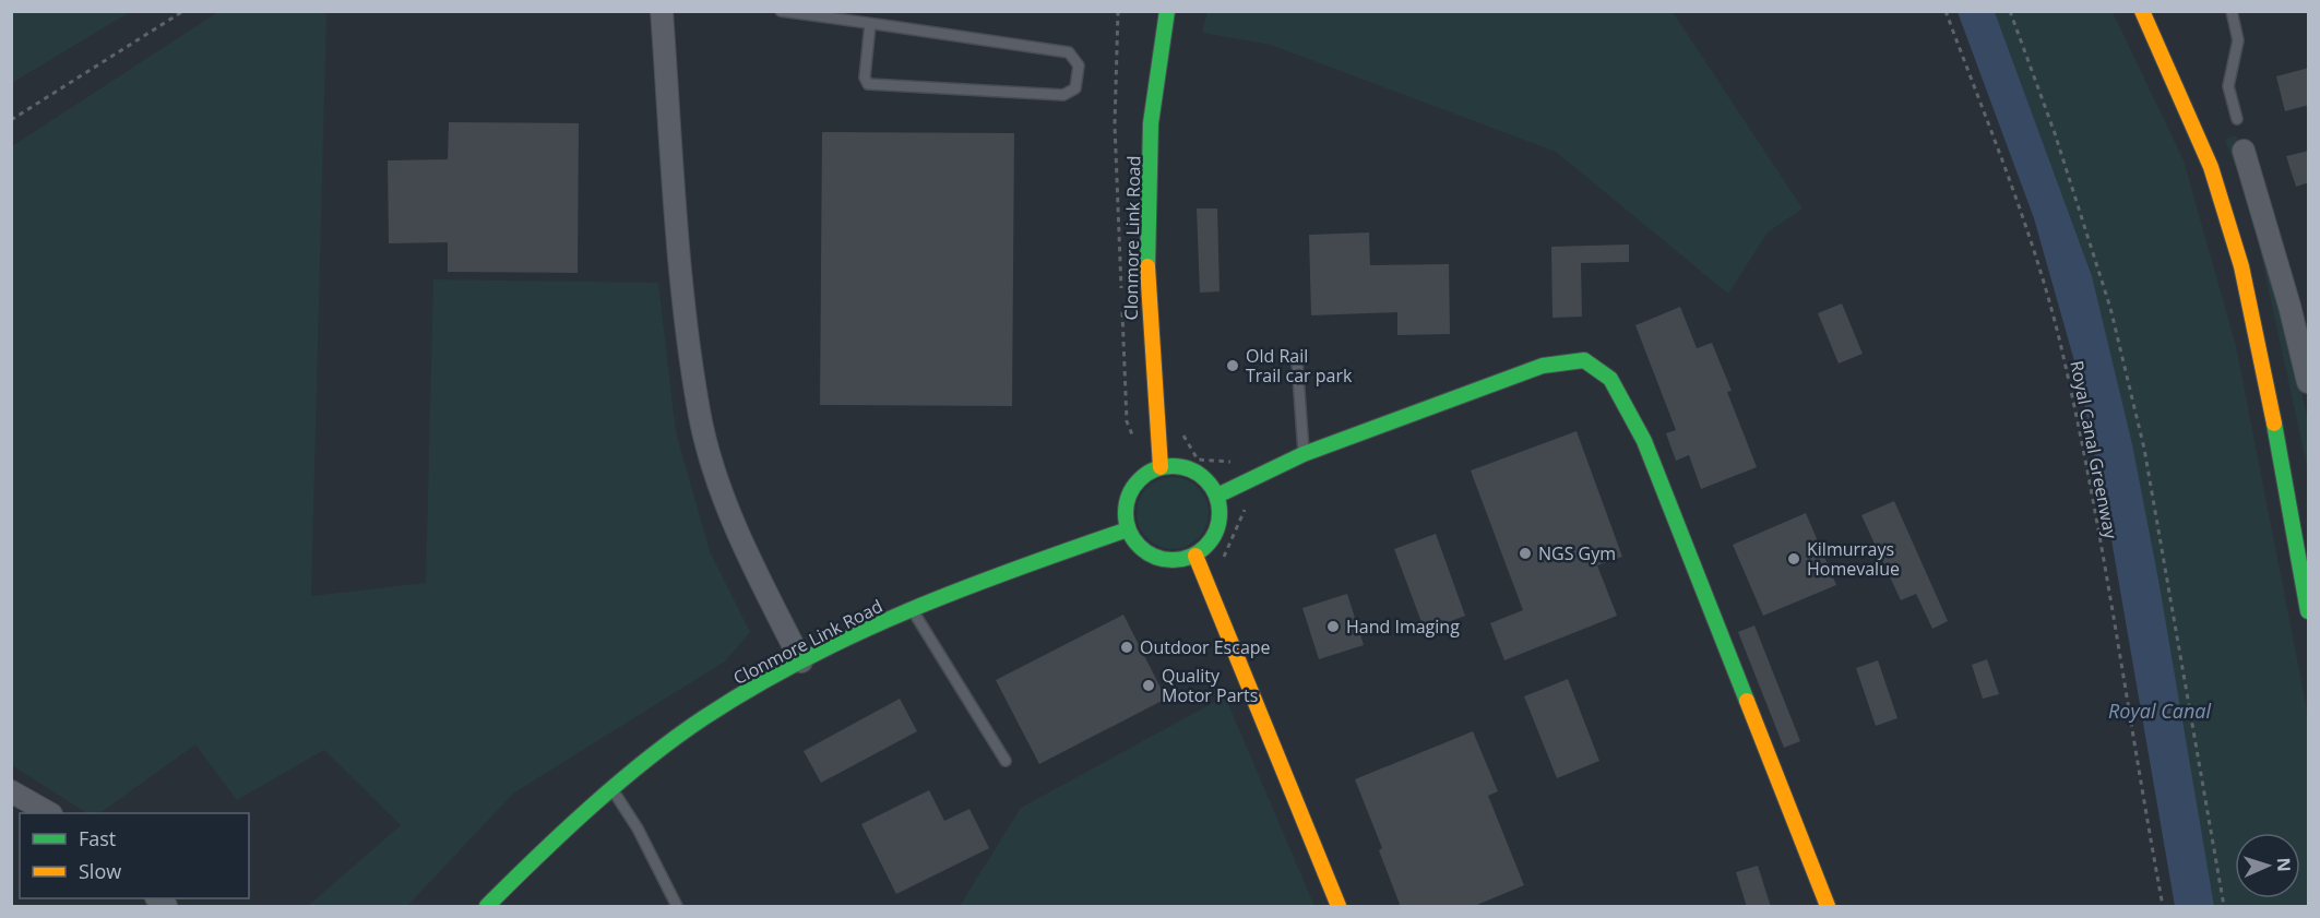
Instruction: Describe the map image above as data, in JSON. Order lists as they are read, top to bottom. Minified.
{"streets":{"main road":["Clonmore Link Road"],"path":["Royal Canal Greenway"]},"water":["Royal Canal"],"places":["Old Rail Trail car park","NGS Gym","Kilmurrays Homevalue","Hand Imaging","Outdoor Escape","Quality Motor Parts"],"legend":["Fast","Slow"],"north":"right"}
